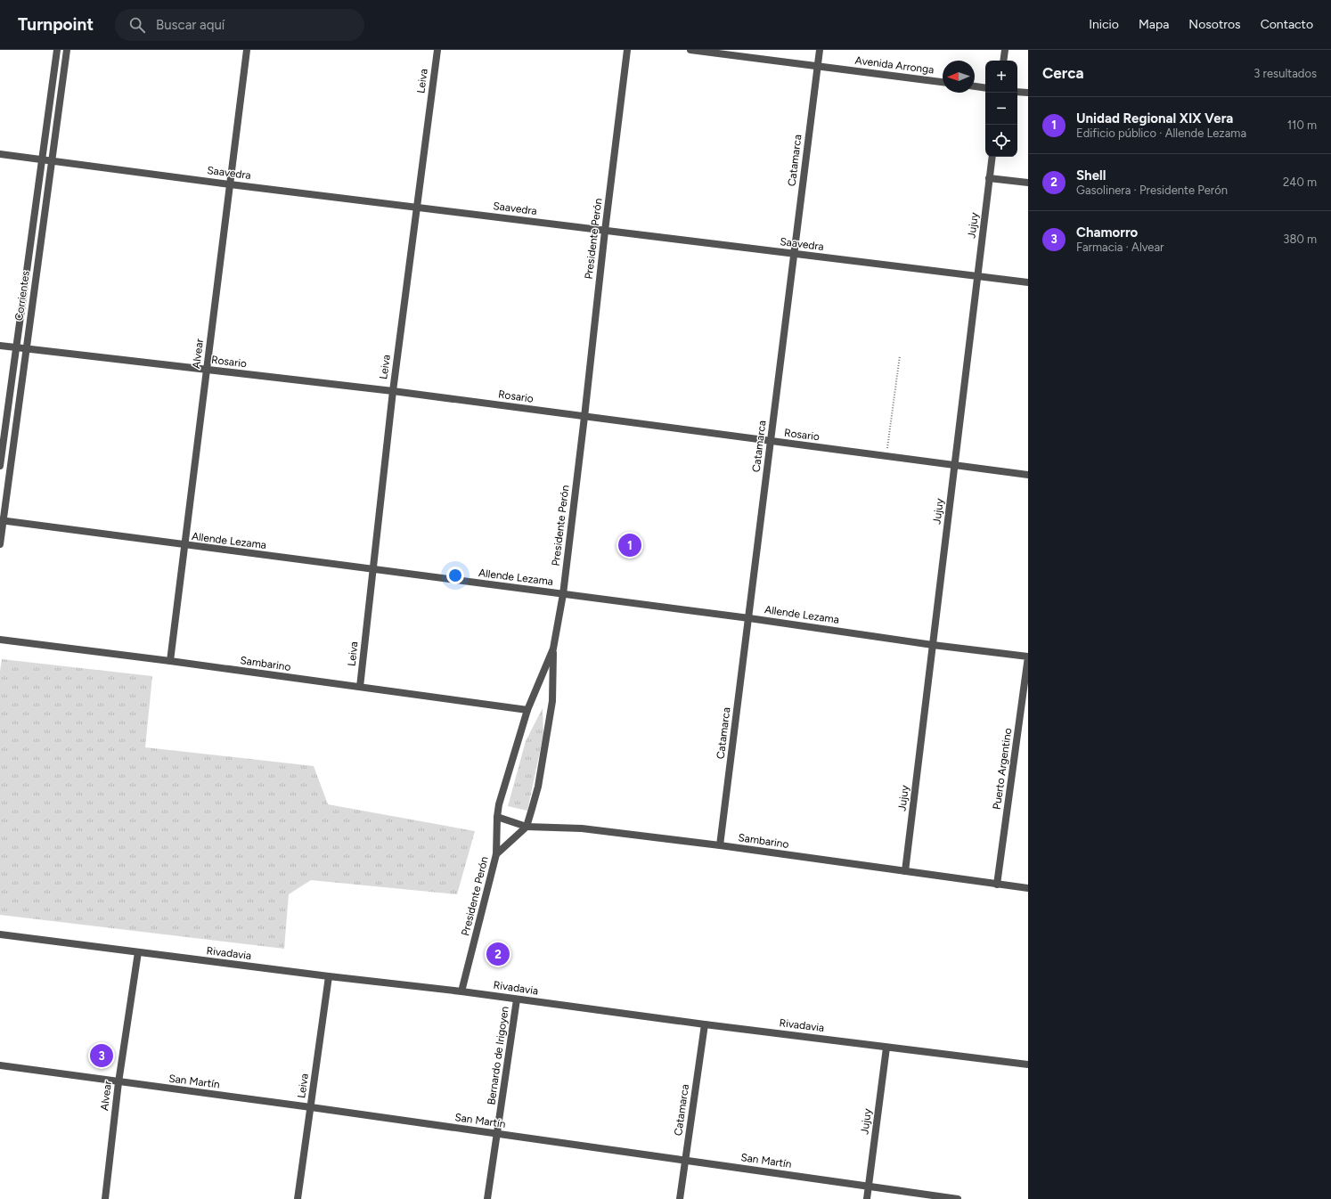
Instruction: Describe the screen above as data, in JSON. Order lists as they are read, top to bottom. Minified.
{"streets":{"street":["Avenida Arronga","Leiva","Catamarca","Saavedra","Jujuy","Presidente Perón","Corrientes","Alvear","Rosario","Allende Lezama","Sambarino","Puerto Argentino","Rivadavia","Bernardo de Irigoyen","San Martín"]},"crossings":[["Avenida Arronga","Catamarca"],["Leiva","Saavedra"],["Leiva","Rosario"],["Leiva","Allende Lezama"],["Leiva","Sambarino"],["Leiva","Rivadavia"],["Leiva","San Martín"],["Catamarca","Saavedra"],["Catamarca","Rosario"],["Catamarca","Allende Lezama"],["Catamarca","Sambarino"],["Catamarca","Rivadavia"],["Catamarca","San Martín"],["Saavedra","Jujuy"],["Saavedra","Presidente Perón"],["Saavedra","Corrientes"],["Saavedra","Alvear"],["Jujuy","Rosario"],["Jujuy","Allende Lezama"],["Jujuy","Sambarino"],["Jujuy","Rivadavia"],["Jujuy","San Martín"],["Presidente Perón","Rosario"],["Presidente Perón","Allende Lezama"],["Presidente Perón","Sambarino"],["Presidente Perón","Rivadavia"],["Corrientes","Rosario"],["Corrientes","Allende Lezama"],["Alvear","Rosario"],["Alvear","Allende Lezama"],["Alvear","Sambarino"],["Alvear","Rivadavia"],["Alvear","San Martín"],["Allende Lezama","Puerto Argentino"],["Sambarino","Puerto Argentino"],["Rivadavia","Bernardo de Irigoyen"],["Bernardo de Irigoyen","San Martín"]],"north":"left","page":{"header":"Turnpoint","search":"Buscar aquí","nav":["Inicio","Mapa","Nosotros","Contacto"],"heading":["Cerca","3 resultados"],"map_buttons":["+","−"],"list":[{"mark":"1","name":"Unidad Regional XIX Vera","note":"Edificio público · Allende Lezama","value":"110 m"},{"mark":"2","name":"Shell","note":"Gasolinera · Presidente Perón","value":"240 m"},{"mark":"3","name":"Chamorro","note":"Farmacia · Alvear","value":"380 m"}],"pins":["1","2","3"]}}
